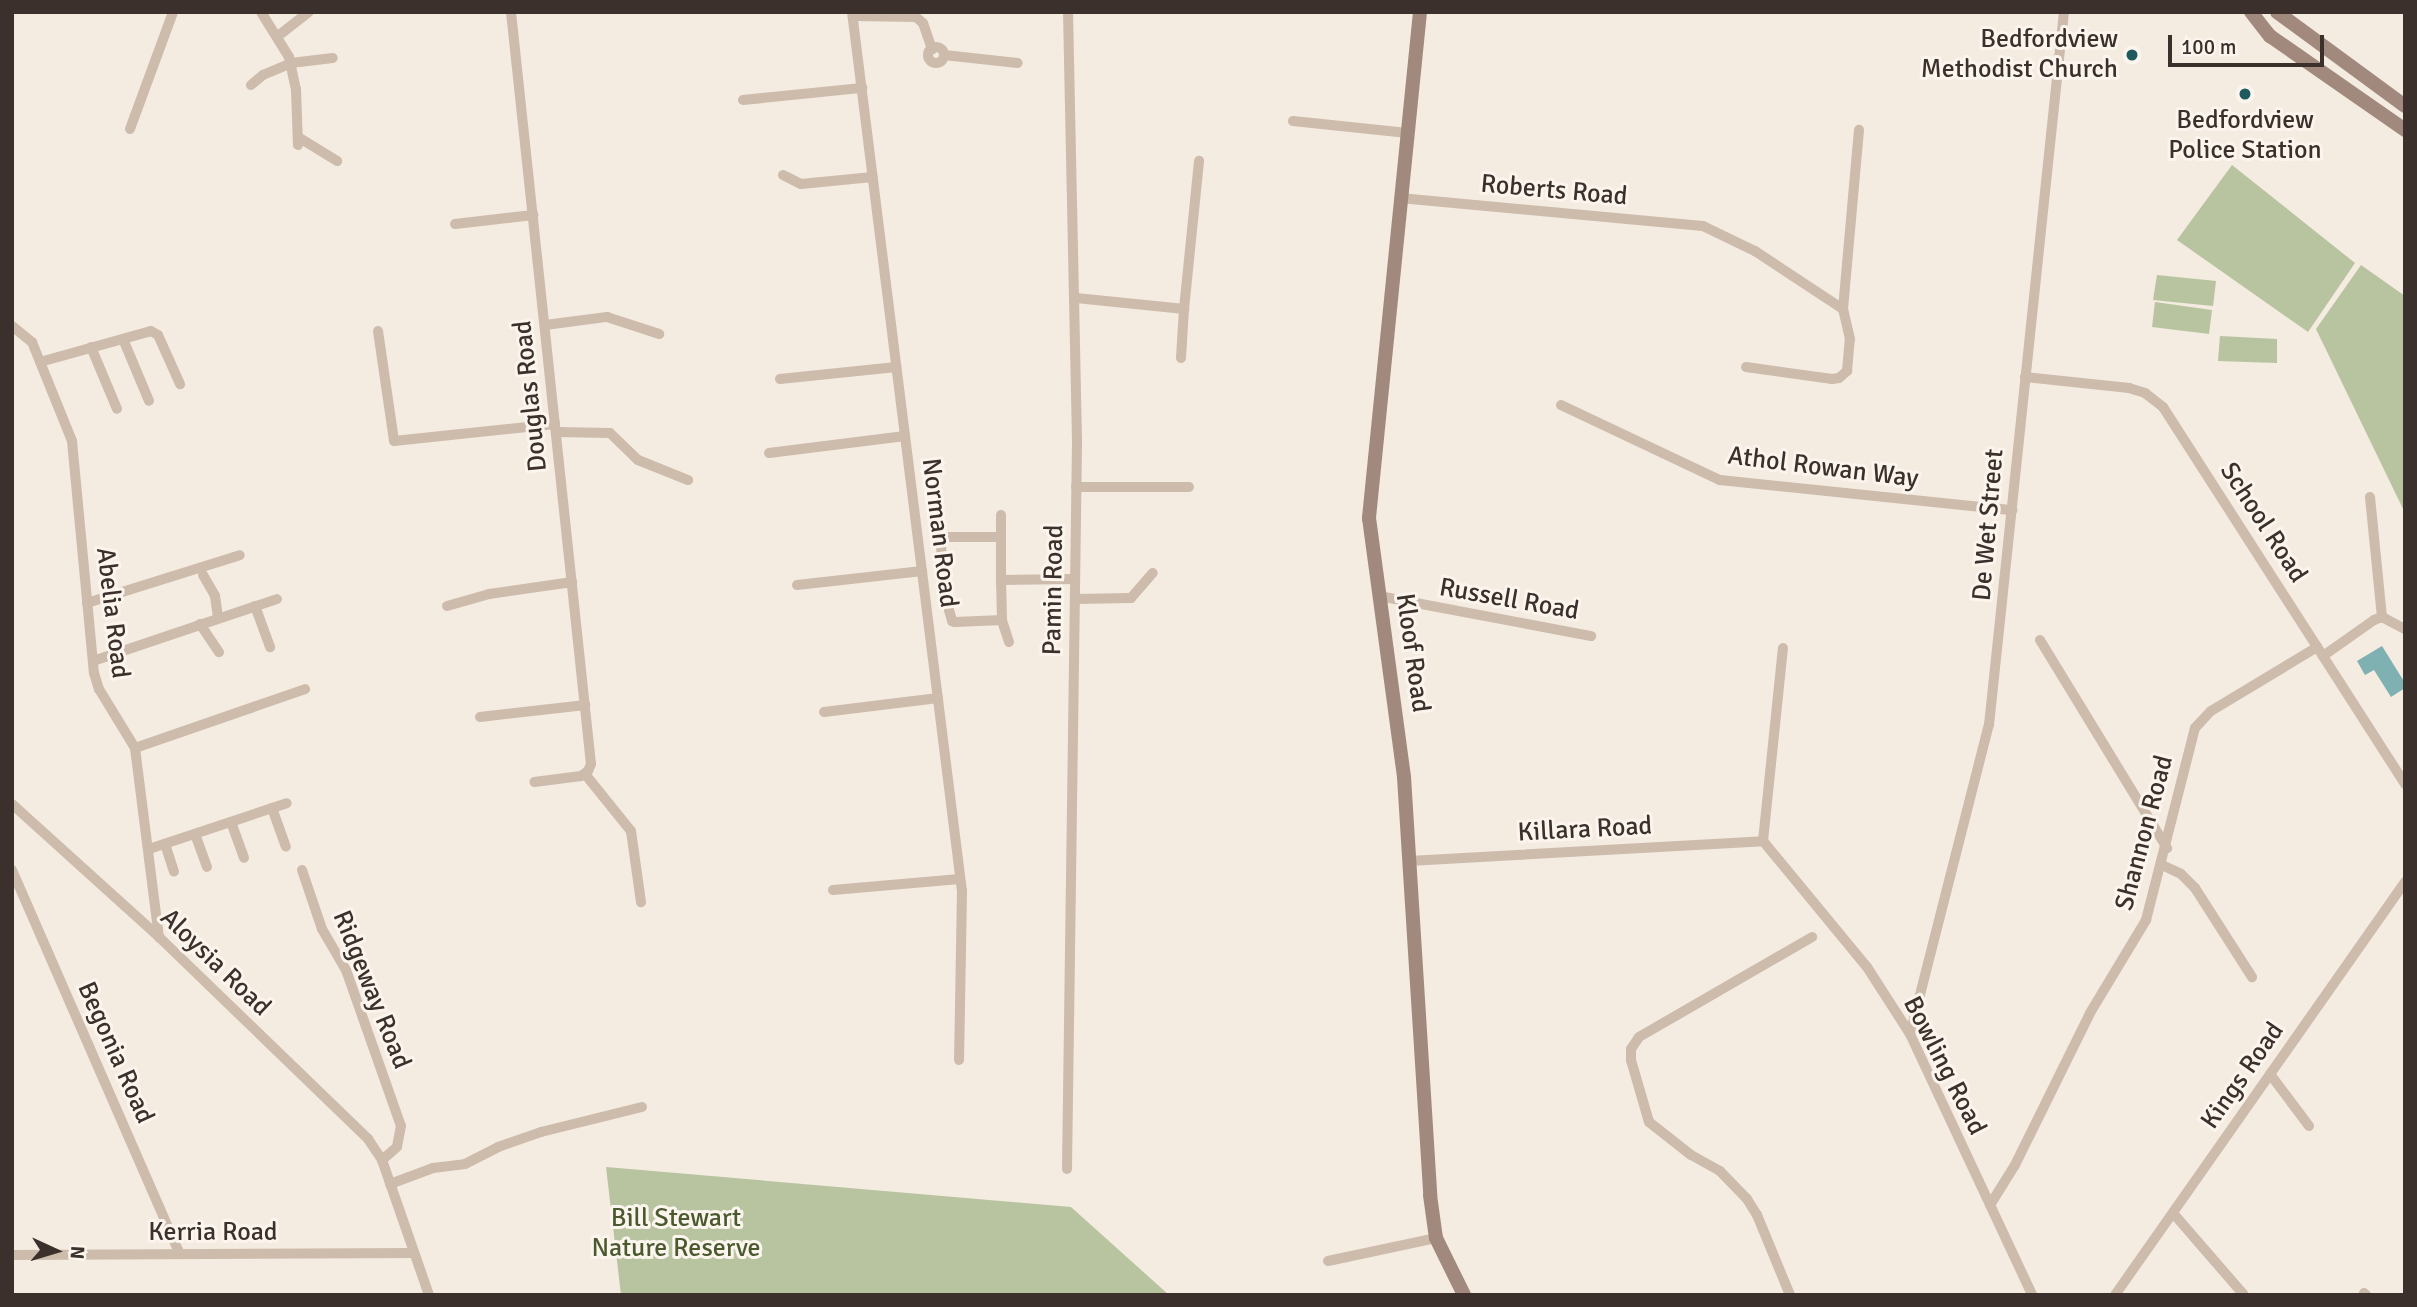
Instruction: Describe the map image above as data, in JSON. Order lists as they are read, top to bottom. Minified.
{"streets":{"main road":["Kloof Road"],"street":["Roberts Road","Douglas Road","Athol Rowan Way","School Road","De Wet Street","Norman Road","Pamin Road","Russell Road","Abelia Road","Killara Road","Shannon Road","Aloysia Road","Ridgeway Road","Begonia Road","Bowling Road","Kings Road","Kerria Road"]},"crossings":[["Roberts Road","Kloof Road"],["Athol Rowan Way","De Wet Street"],["School Road","De Wet Street"],["School Road","Shannon Road"],["De Wet Street","Bowling Road"],["Russell Road","Kloof Road"],["Abelia Road","Aloysia Road"],["Kloof Road","Killara Road"],["Killara Road","Bowling Road"],["Shannon Road","Bowling Road"],["Aloysia Road","Ridgeway Road"],["Aloysia Road","Kerria Road"],["Begonia Road","Kerria Road"]],"parks":["Bill Stewart Nature Reserve"],"places":["Bedfordview Methodist Church","Bedfordview Police Station"],"scale_bar":"100 m","north":"right"}
